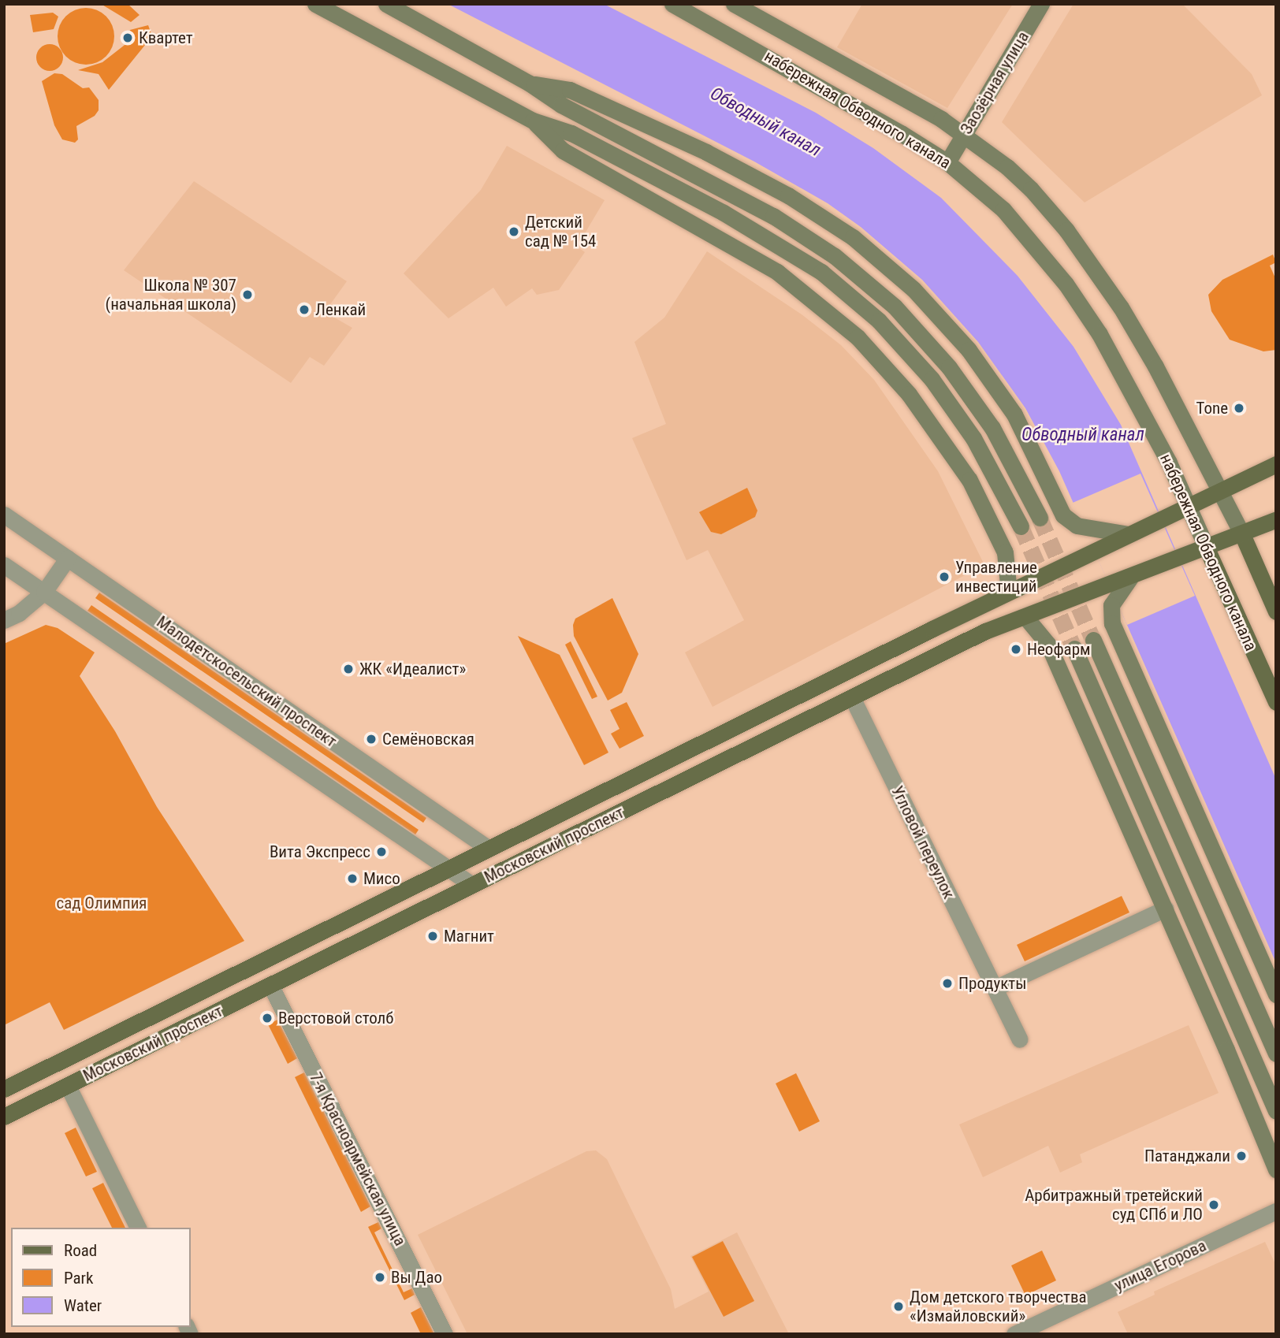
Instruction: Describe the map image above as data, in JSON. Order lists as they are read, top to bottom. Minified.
{"streets":{"main road":["Заозёрная улица","набережная Обводного канала","Московский проспект"],"street":["Малодетскосельский проспект","Угловой переулок","7-я Красноармейская улица","улица Егорова"]},"crossings":[["Заозёрная улица","набережная Обводного канала"],["набережная Обводного канала","Московский проспект"],["Малодетскосельский проспект","Московский проспект"],["Угловой переулок","Московский проспект"],["Московский проспект","7-я Красноармейская улица"]],"water":["Обводный канал"],"parks":["сад Олимпия"],"places":["Квартет","Детский сад № 154","Школа № 307 (начальная школа)","Ленкай","Tone","Управление инвестиций","Неофарм","ЖК «Идеалист»","Семёновская","Вита Экспресс","Мисо","Магнит","Продукты","Верстовой столб","Патанджали","Арбитражный третейский суд СПб и ЛО","Вы Дао","Дом детского творчества «Измайловский»"],"legend":["Road","Park","Water"]}
